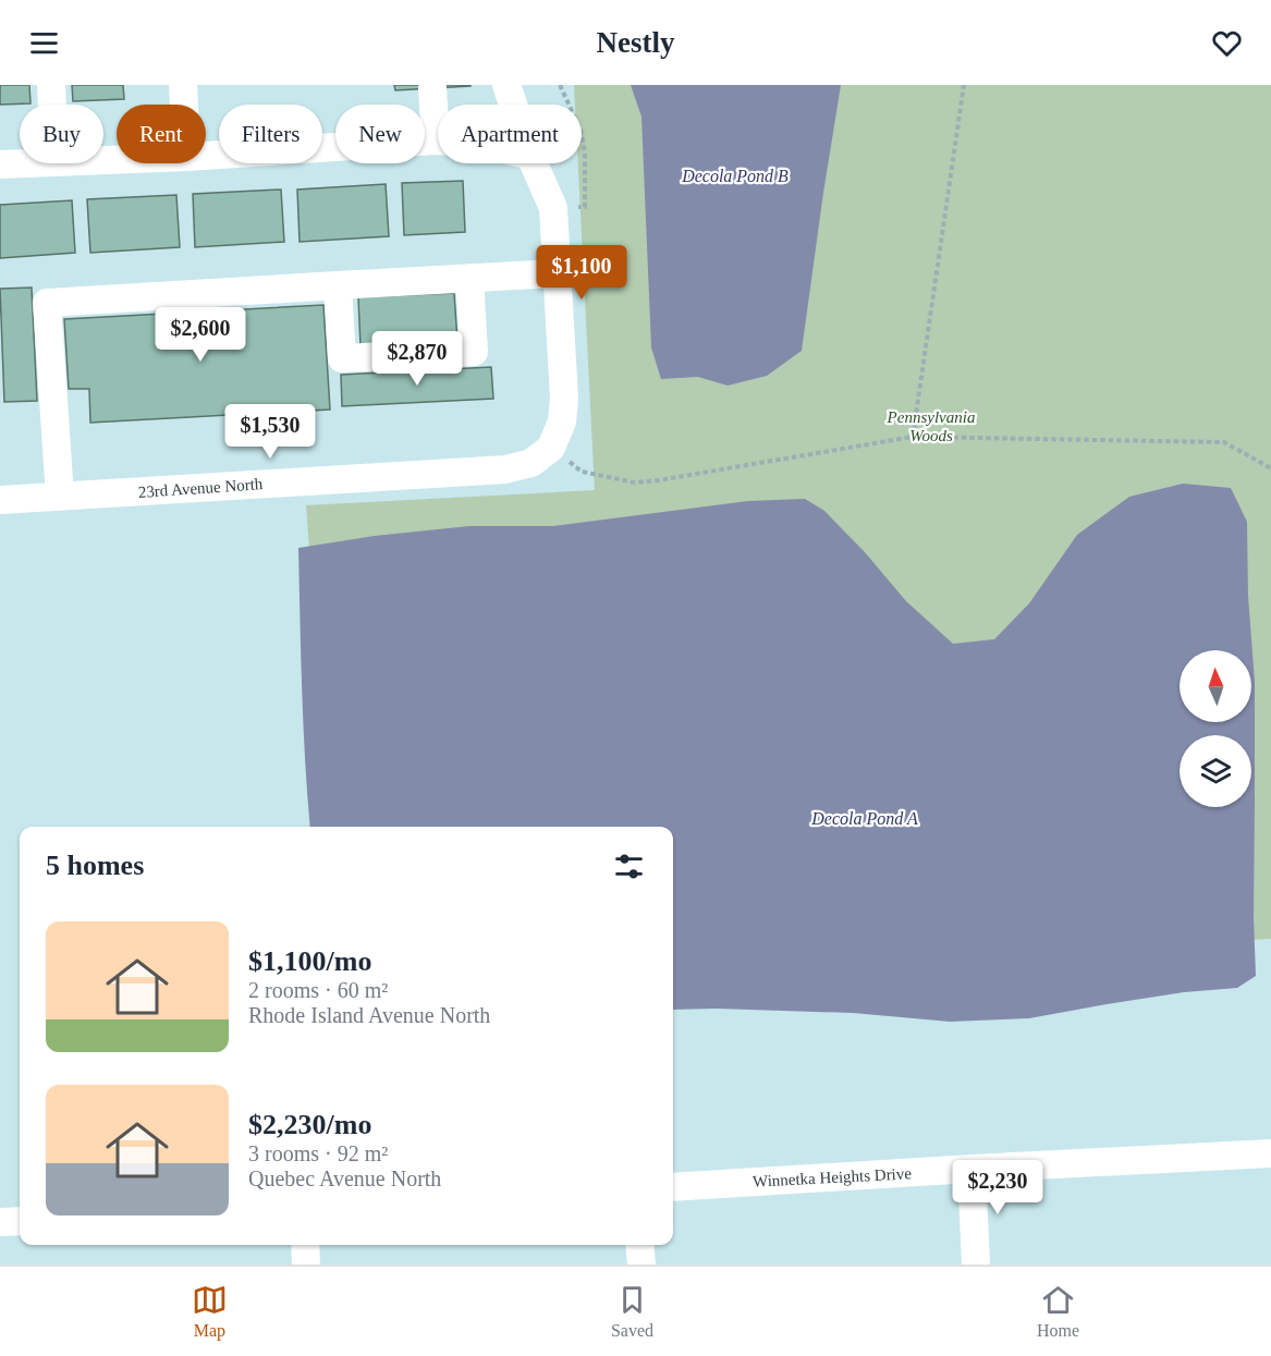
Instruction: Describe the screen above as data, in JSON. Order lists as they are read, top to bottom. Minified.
{"streets":{"street":["23rd Avenue North","Winnetka Heights Drive"]},"water":["Decola Pond B","Decola Pond A"],"parks":["Pennsylvania Woods"],"north":"top","page":{"header":"Nestly","chip":["Buy","Rent","Filters","New","Apartment"],"price":["$1,100","$2,600","$2,870","$1,530","$2,230"],"heading":"5 homes","list":[{"name":"$1,100/mo","note":"2 rooms · 60 m² · Rhode Island Avenue North"},{"name":"$2,230/mo","note":"3 rooms · 92 m² · Quebec Avenue North"}],"tabs":["Map","Saved","Home"]}}
